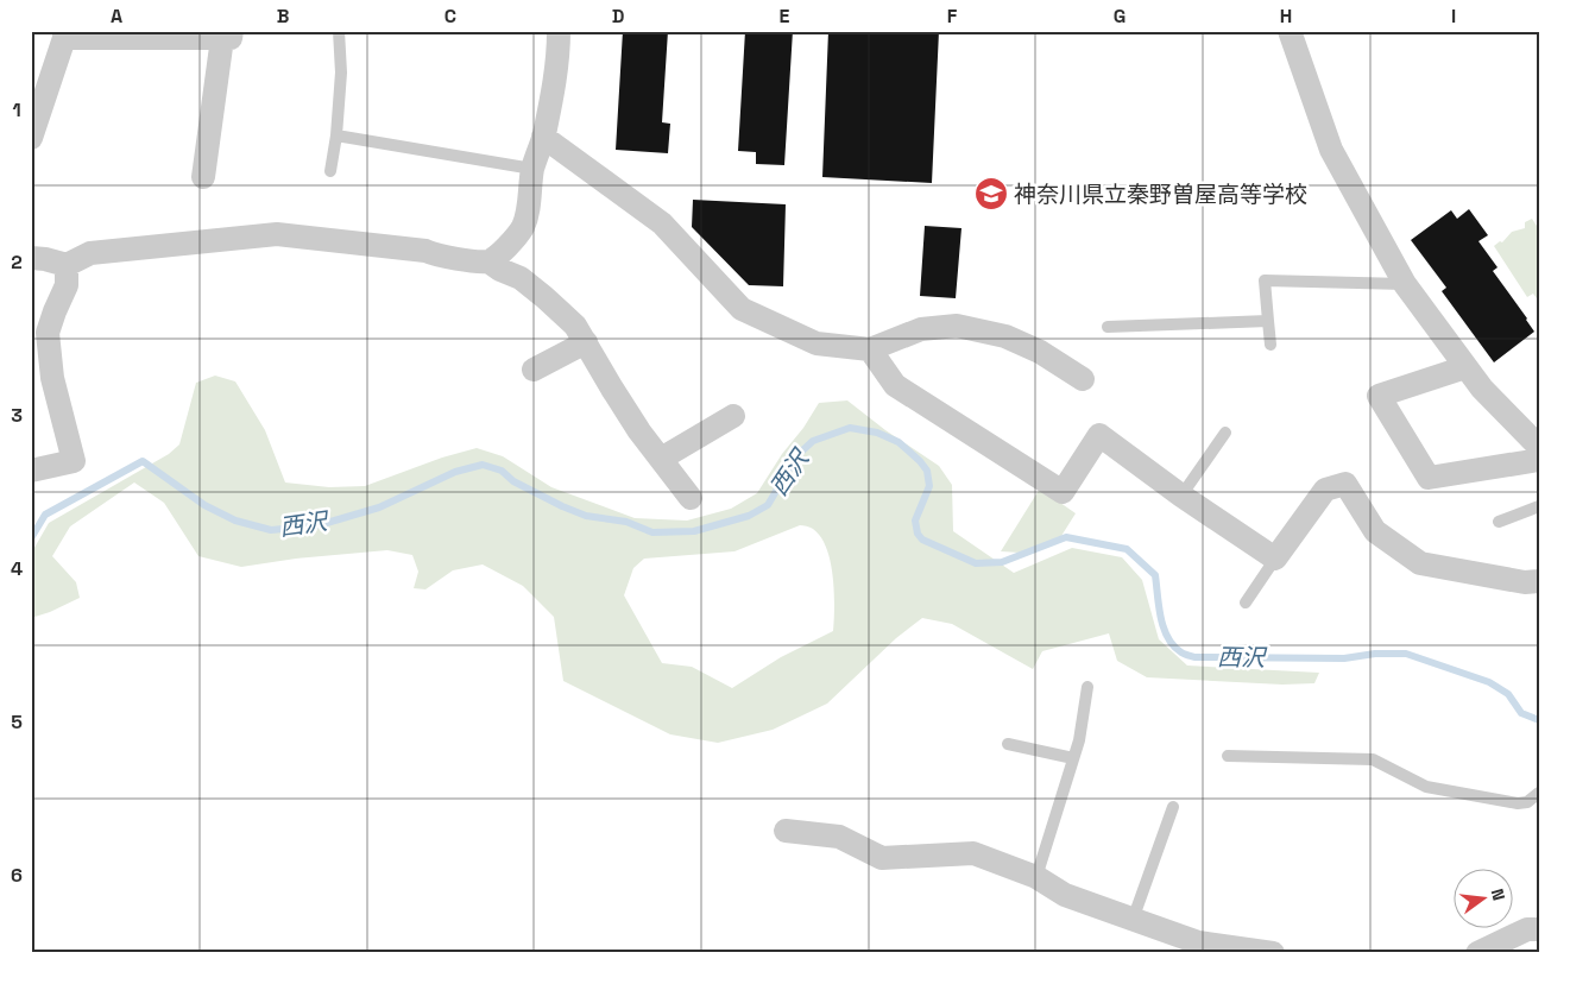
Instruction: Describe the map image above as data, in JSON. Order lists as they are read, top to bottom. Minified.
{"water":["西沢"],"places":{"school or university":["神奈川県立秦野曽屋高等学校"]},"north":"right","grid":{"columns":["A","B","C","D","E","F","G","H","I"],"rows":["1","2","3","4","5","6"]}}
